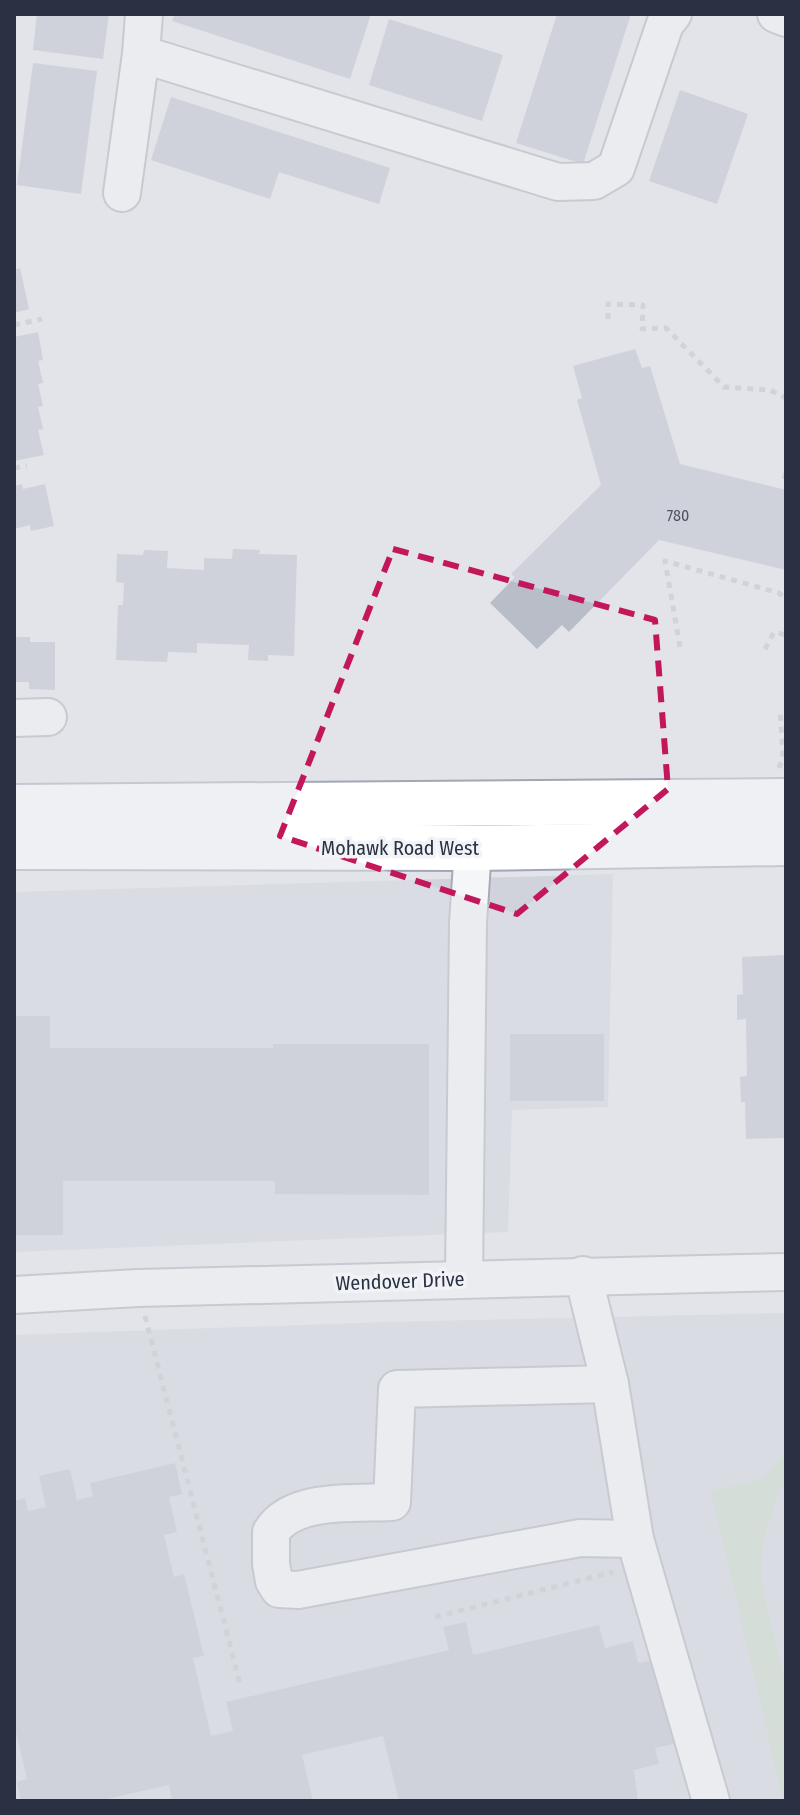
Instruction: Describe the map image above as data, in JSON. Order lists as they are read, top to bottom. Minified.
{"streets":{"main road":["Mohawk Road West"],"street":["Wendover Drive"]},"house_numbers":["780"]}
